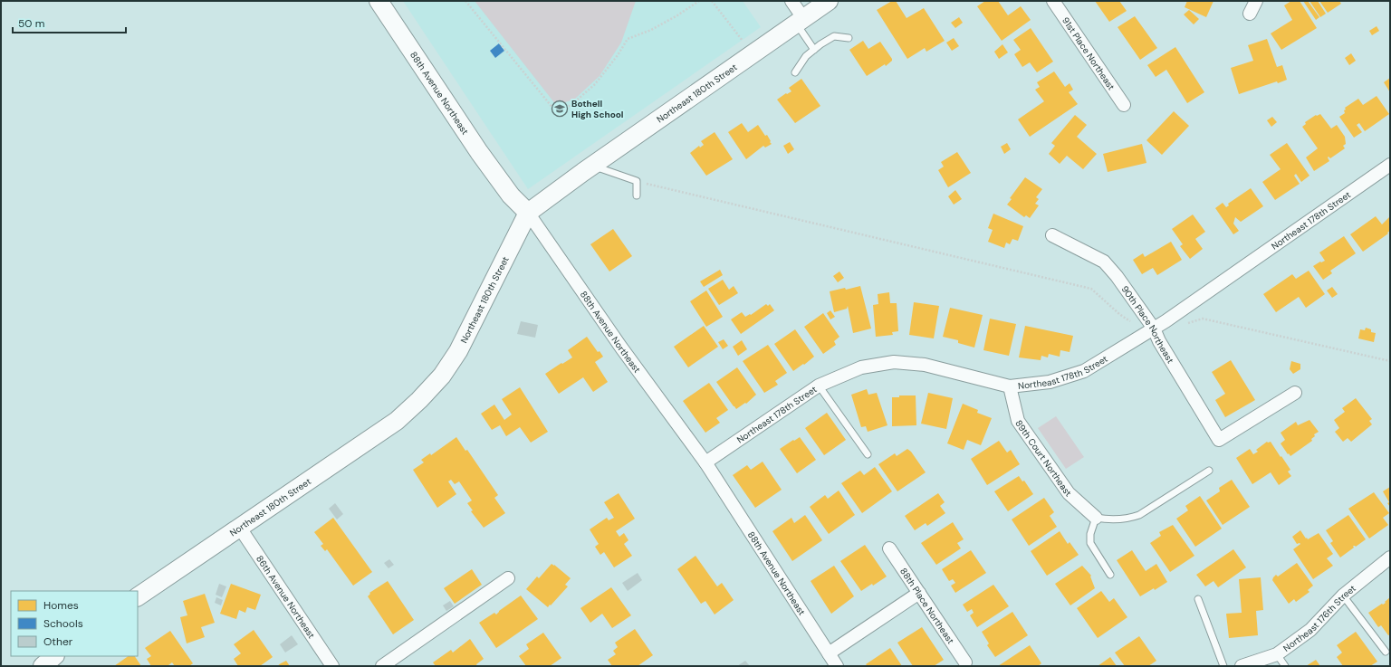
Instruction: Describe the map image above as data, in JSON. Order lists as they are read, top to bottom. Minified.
{"streets":{"street":["91st Place Northeast","Northeast 180th Street","88th Avenue Northeast","Northeast 178th Street","90th Place Northeast","89th Court Northeast","86th Avenue Northeast","88th Place Northeast","Northeast 176th Street"]},"crossings":[["Northeast 180th Street","88th Avenue Northeast"],["Northeast 180th Street","86th Avenue Northeast"],["88th Avenue Northeast","Northeast 178th Street"],["Northeast 178th Street","90th Place Northeast"],["Northeast 178th Street","89th Court Northeast"]],"places":{"school or university":["Bothell High School"]},"legend":["Homes","Schools","Other"],"scale_bar":"50 m"}
